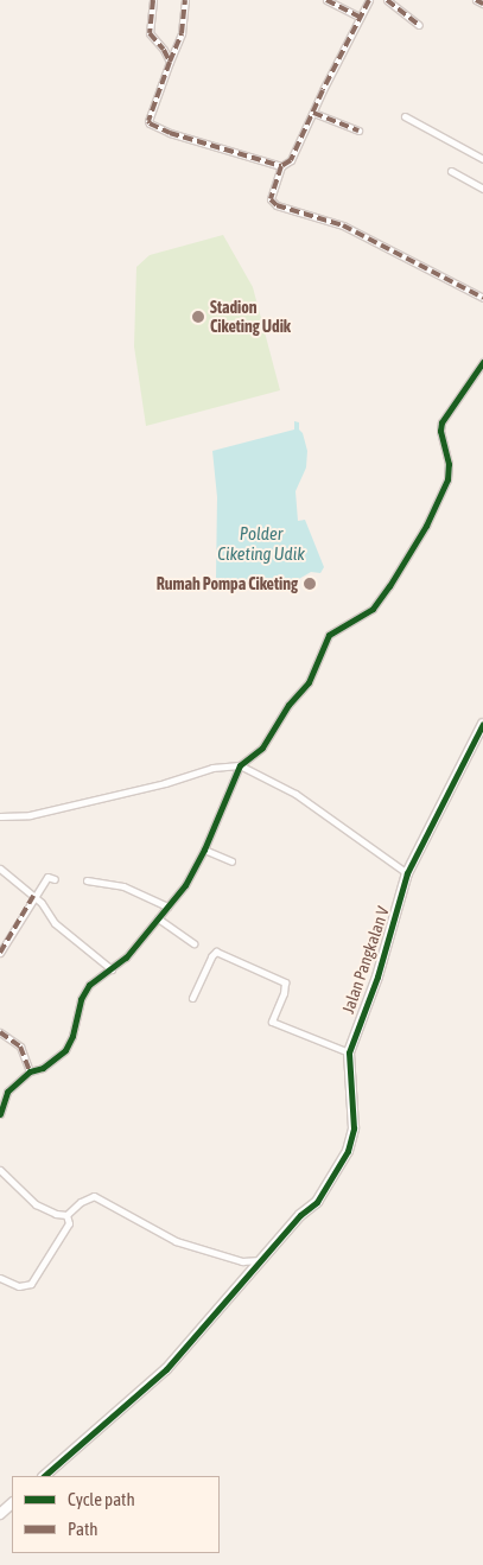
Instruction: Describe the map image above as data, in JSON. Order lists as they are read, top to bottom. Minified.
{"streets":{"street":["Jalan Pangkalan V"]},"water":["Polder Ciketing Udik"],"places":["Stadion Ciketing Udik","Rumah Pompa Ciketing"],"legend":["Cycle path","Path"]}
